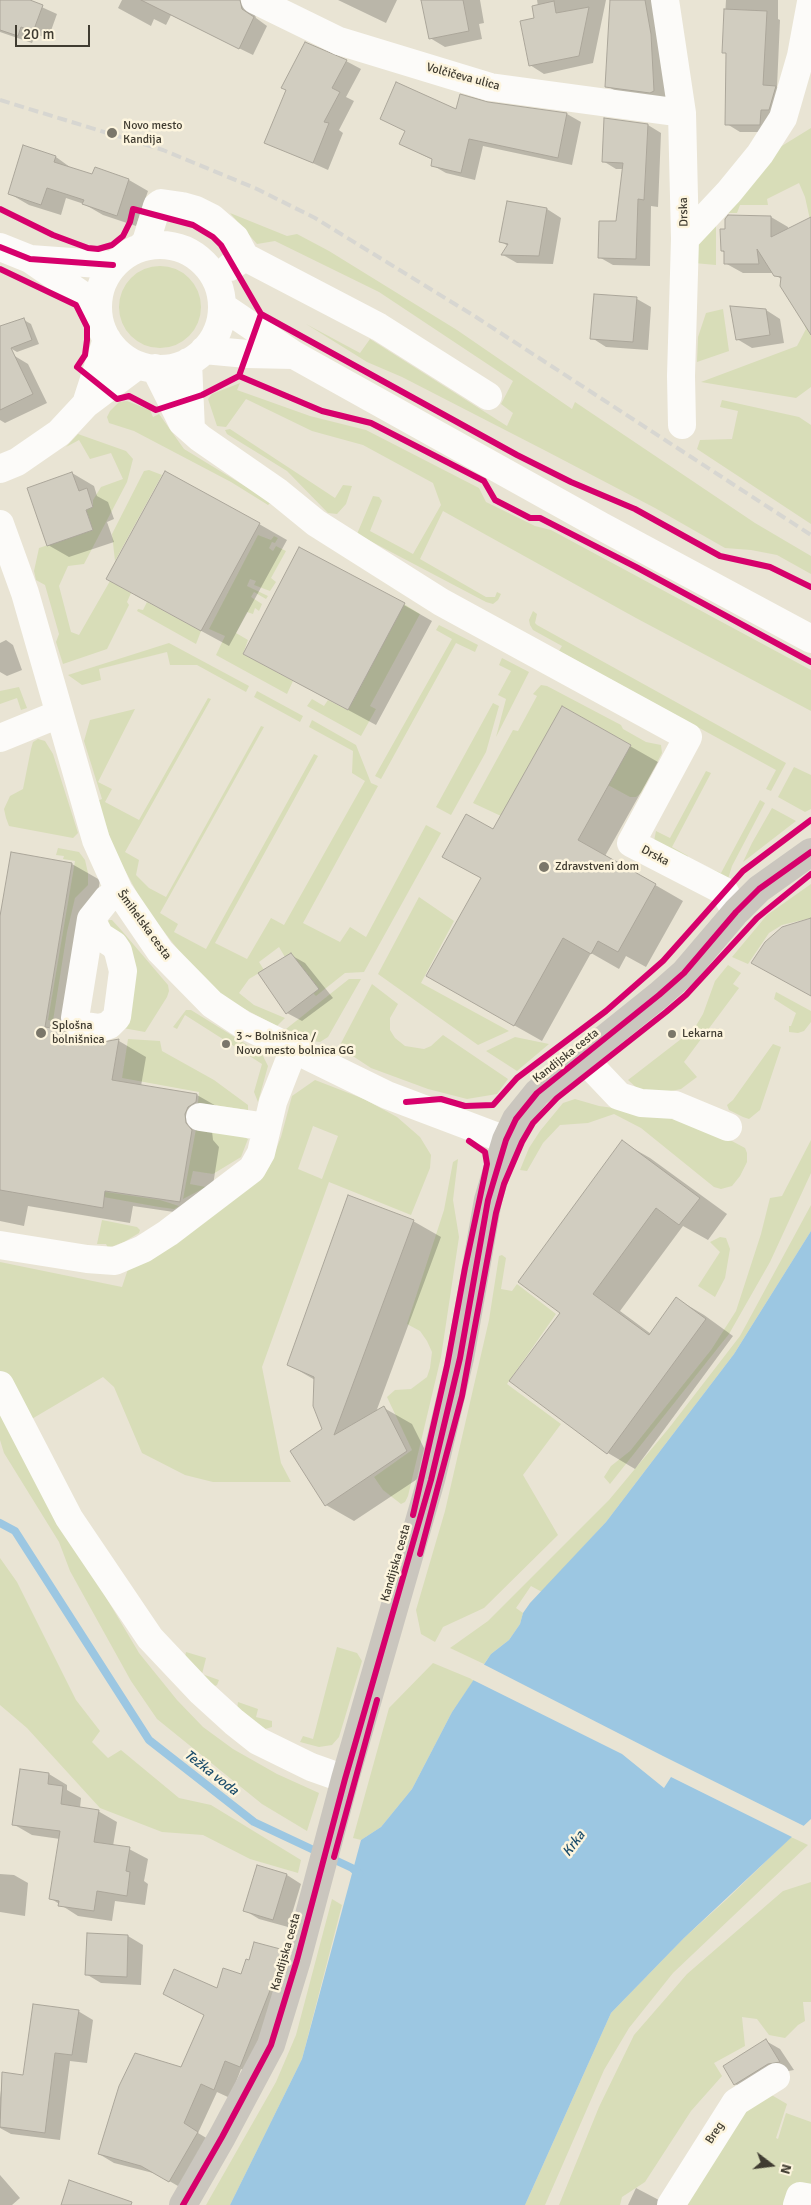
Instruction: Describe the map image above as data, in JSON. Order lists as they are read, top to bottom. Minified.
{"streets":{"main road":["Kandijska cesta"],"street":["Volčičeva ulica","Drska","Šmihelska cesta","Breg"]},"crossings":[["Volčičeva ulica","Drska"],["Drska","Kandijska cesta"],["Šmihelska cesta","Kandijska cesta"]],"water":["Težka voda","Krka"],"places":["Novo mesto Kandija","Zdravstveni dom","Splošna bolnišnica","Lekarna","3 ~ Bolnišnica / Novo mesto bolnica GG"],"scale_bar":"20 m","north":"right"}
